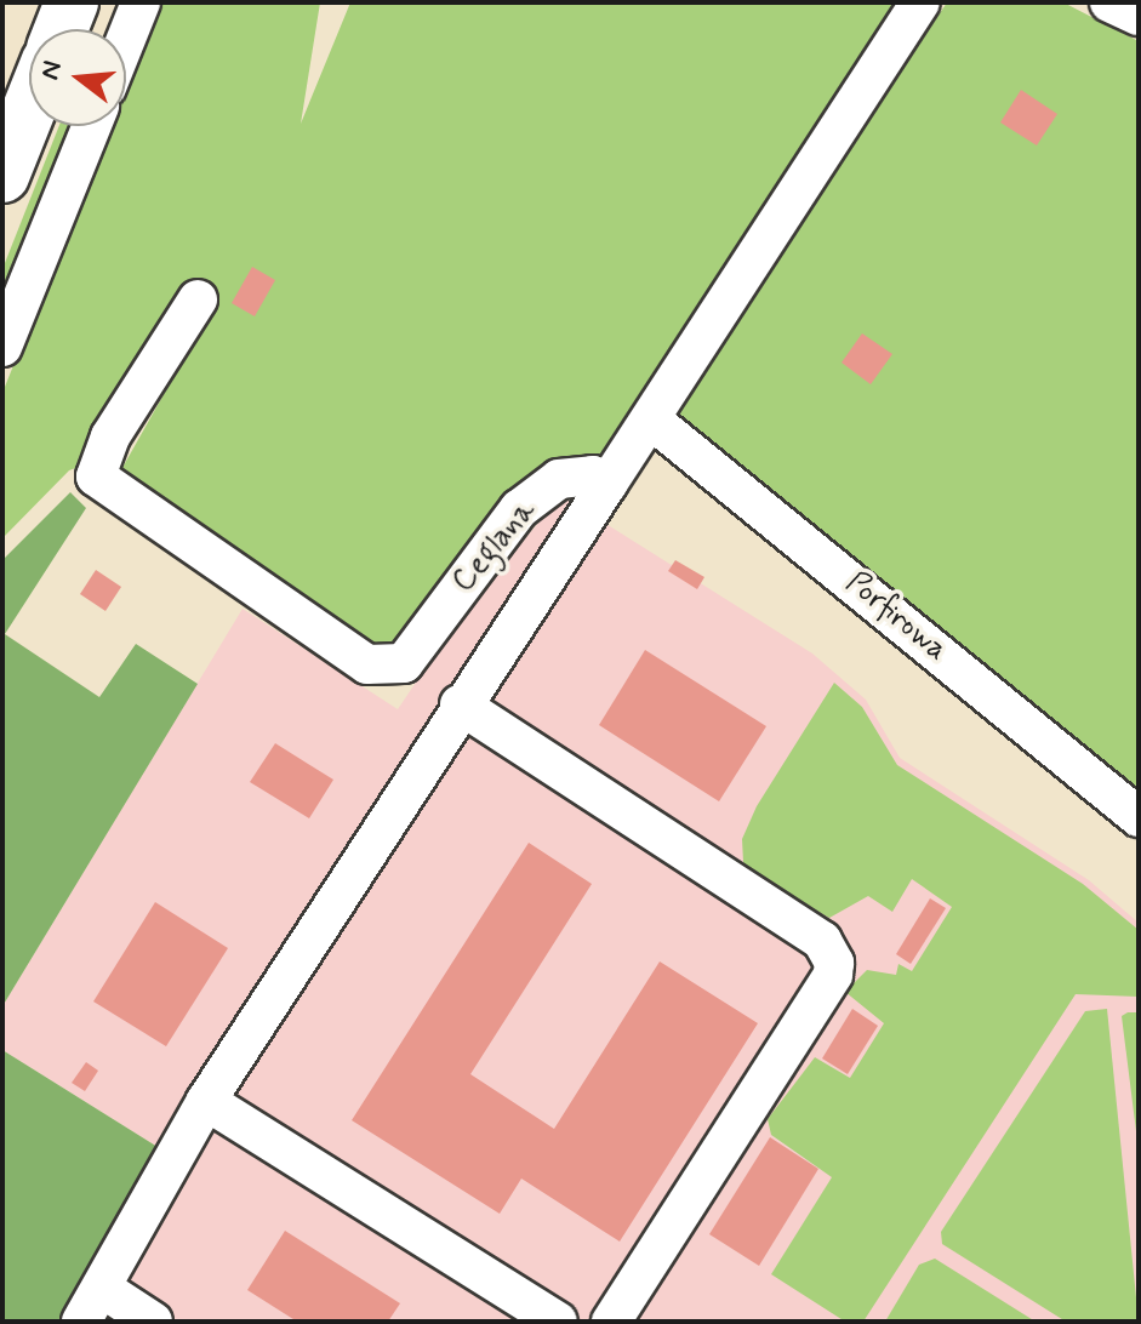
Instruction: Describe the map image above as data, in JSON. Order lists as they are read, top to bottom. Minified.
{"streets":{"street":["Ceglana","Porfirowa"]},"north":"left"}
